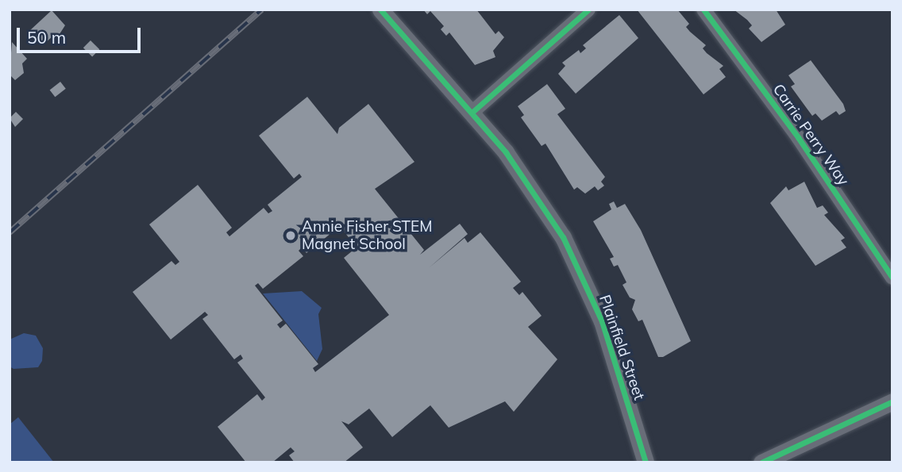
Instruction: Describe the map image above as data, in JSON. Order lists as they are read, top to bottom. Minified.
{"streets":{"street":["Carrie Perry Way","Plainfield Street"]},"places":["Annie Fisher STEM Magnet School"],"scale_bar":"50 m"}
